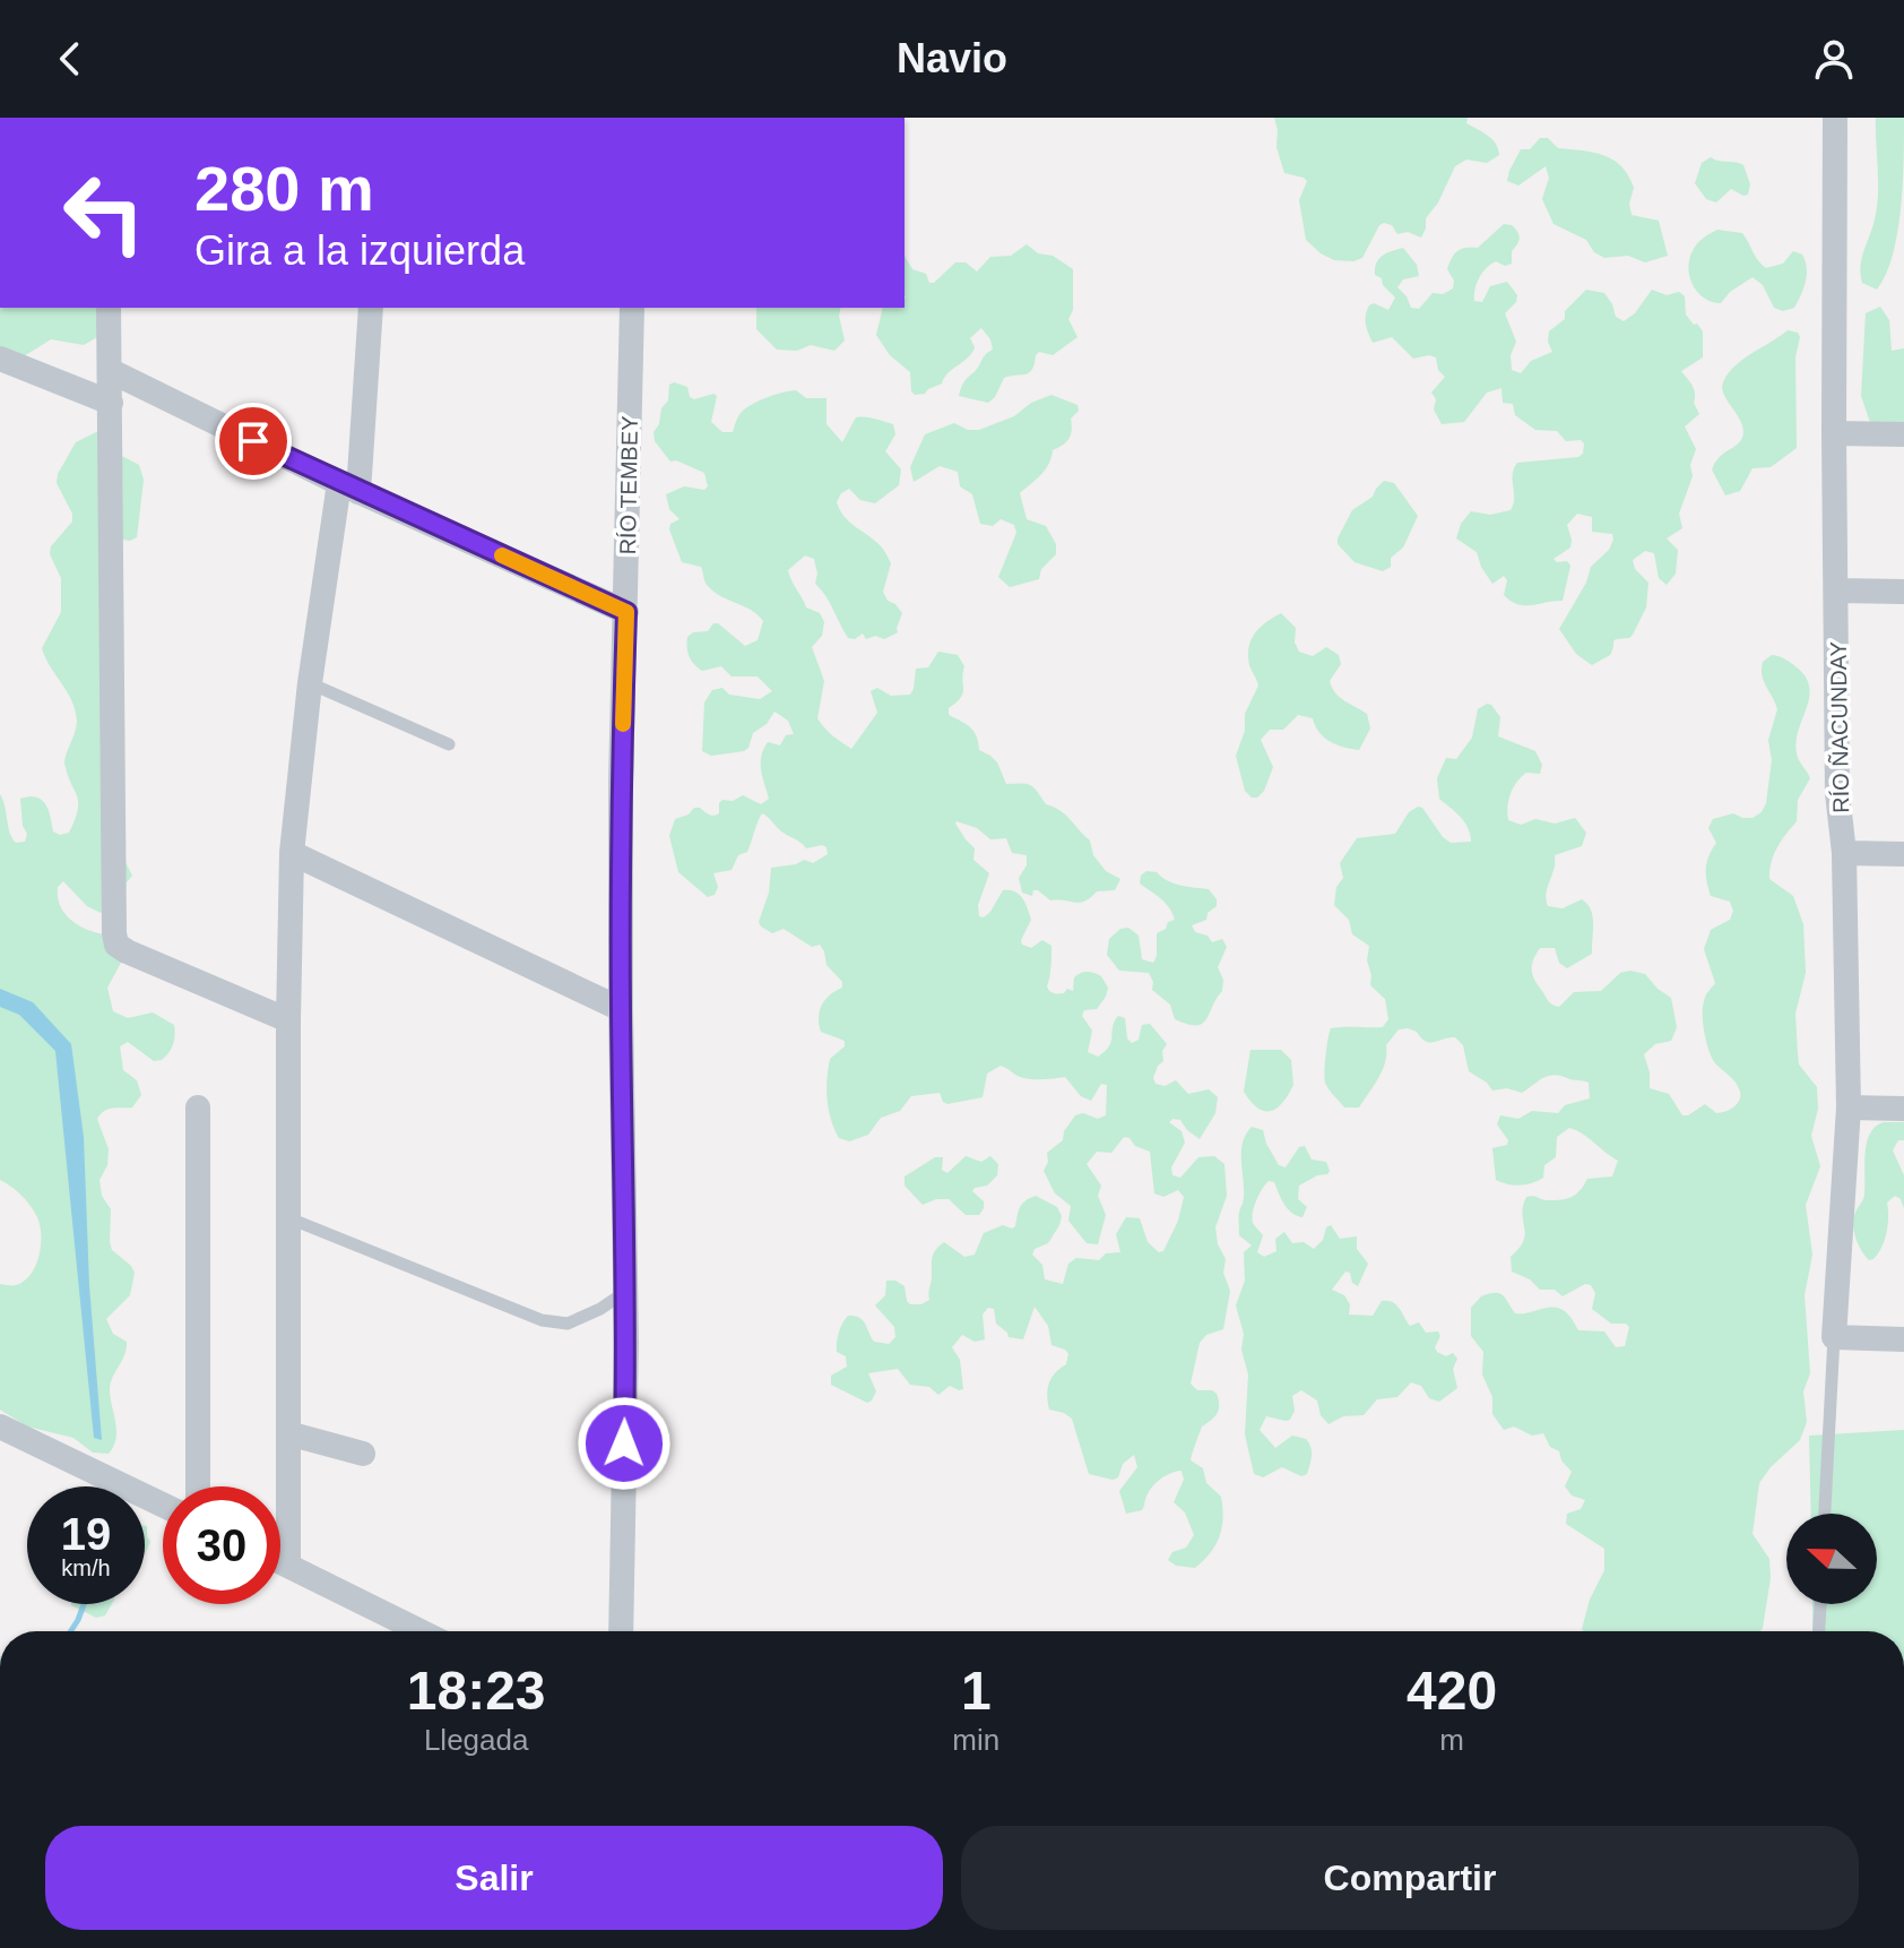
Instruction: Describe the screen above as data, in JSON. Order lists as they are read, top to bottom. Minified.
{"streets":{"street":["RÍO TEMBEY","RÍO ÑACUNDAY"]},"north":"left","page":{"header":"Navio","turn":["280 m","Gira a la izquierda"],"speed":"19 km/h","limit":"30","eta":["18:23","Llegada","1","min","420","m"],"buttons":["Salir","Compartir"]}}
